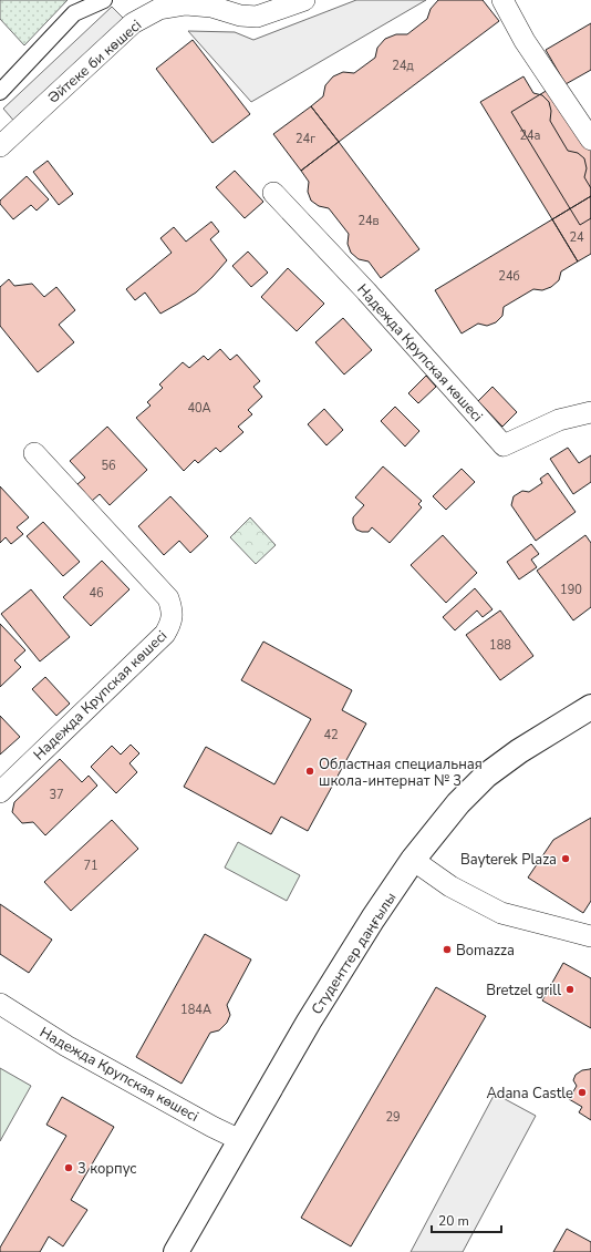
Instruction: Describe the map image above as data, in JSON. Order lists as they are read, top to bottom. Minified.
{"streets":{"street":["Әйтеке би көшесі","Надежда Крупская көшесі","Студенттер даңғылы"]},"crossings":[["Надежда Крупская көшесі","Студенттер даңғылы"]],"places":["Областная специальная школа-интернат № 3","Bayterek Plaza","Bomazza","Bretzel grill","Adana Сastle","3 корпус"],"house_numbers":["24д","24а","24г","24в","24","24б","40А","56","190","46","188","42","37","71","184А","29"],"scale_bar":"20 m"}
